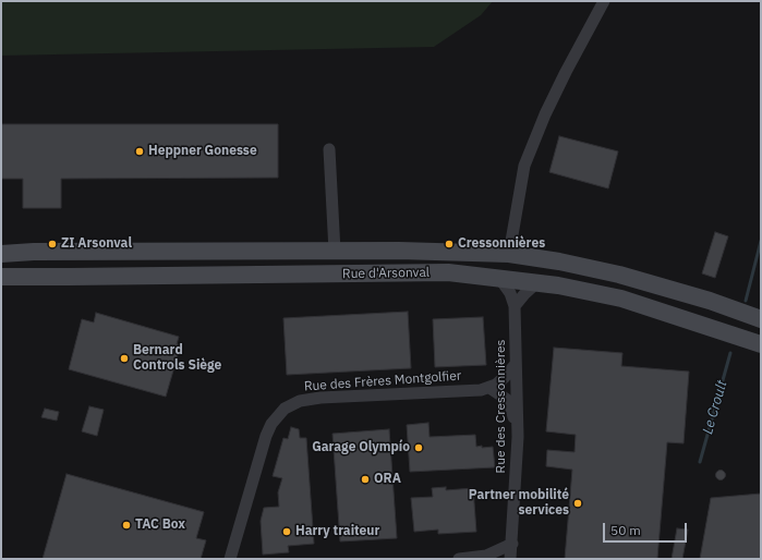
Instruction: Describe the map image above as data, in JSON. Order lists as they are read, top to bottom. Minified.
{"streets":{"main road":["Rue d'Arsonval"],"street":["Rue des Frères Montgolfier","Rue des Cressonnières"]},"crossings":[["Rue d'Arsonval","Rue des Cressonnières"]],"water":["Le Croult"],"places":["Heppner Gonesse","ZI Arsonval","Cressonnières","Bernard Controls Siège","Garage Olympío","ORA","Partner mobilité services","TAC Box","Harry traiteur"],"scale_bar":"50 m"}
